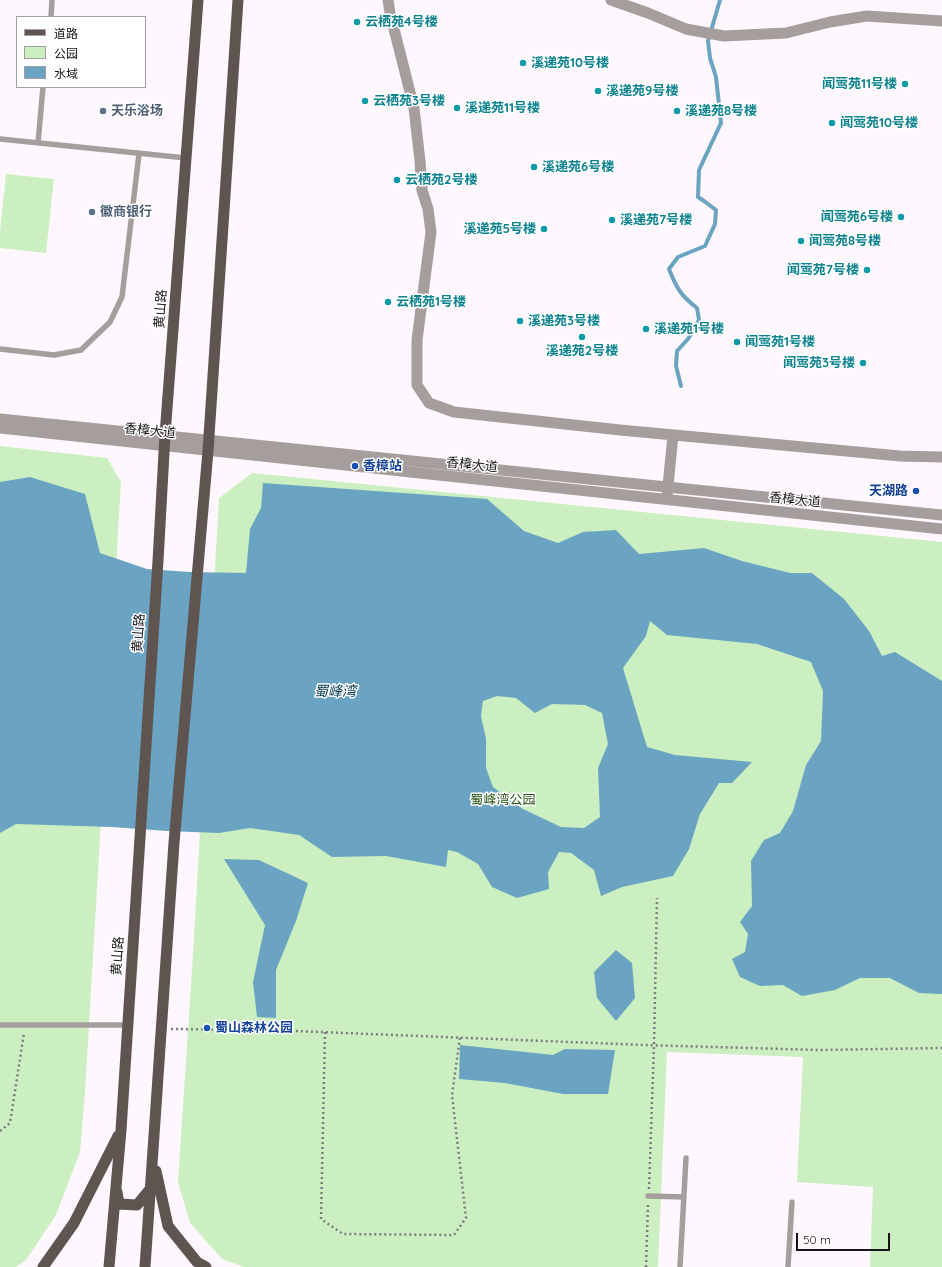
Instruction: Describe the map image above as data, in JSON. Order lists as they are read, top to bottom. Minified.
{"streets":{"main road":["黄山路"],"street":["香樟大道"]},"crossings":[["黄山路","香樟大道"]],"water":["蜀峰湾"],"parks":["蜀峰湾公园"],"places":["云栖苑4号楼","溪递苑10号楼","闻莺苑11号楼","溪递苑9号楼","云栖苑3号楼","溪递苑11号楼","天乐浴场","溪递苑8号楼","闻莺苑10号楼","溪递苑6号楼","云栖苑2号楼","徽商银行","闻莺苑6号楼","溪递苑7号楼","溪递苑5号楼","闻莺苑8号楼","闻莺苑7号楼","云栖苑1号楼","溪递苑3号楼","溪递苑1号楼","溪递苑2号楼","闻莺苑1号楼","闻莺苑3号楼","香樟站","天湖路","蜀山森林公园"],"legend":["道路","公园","水域"],"scale_bar":"50 m"}
